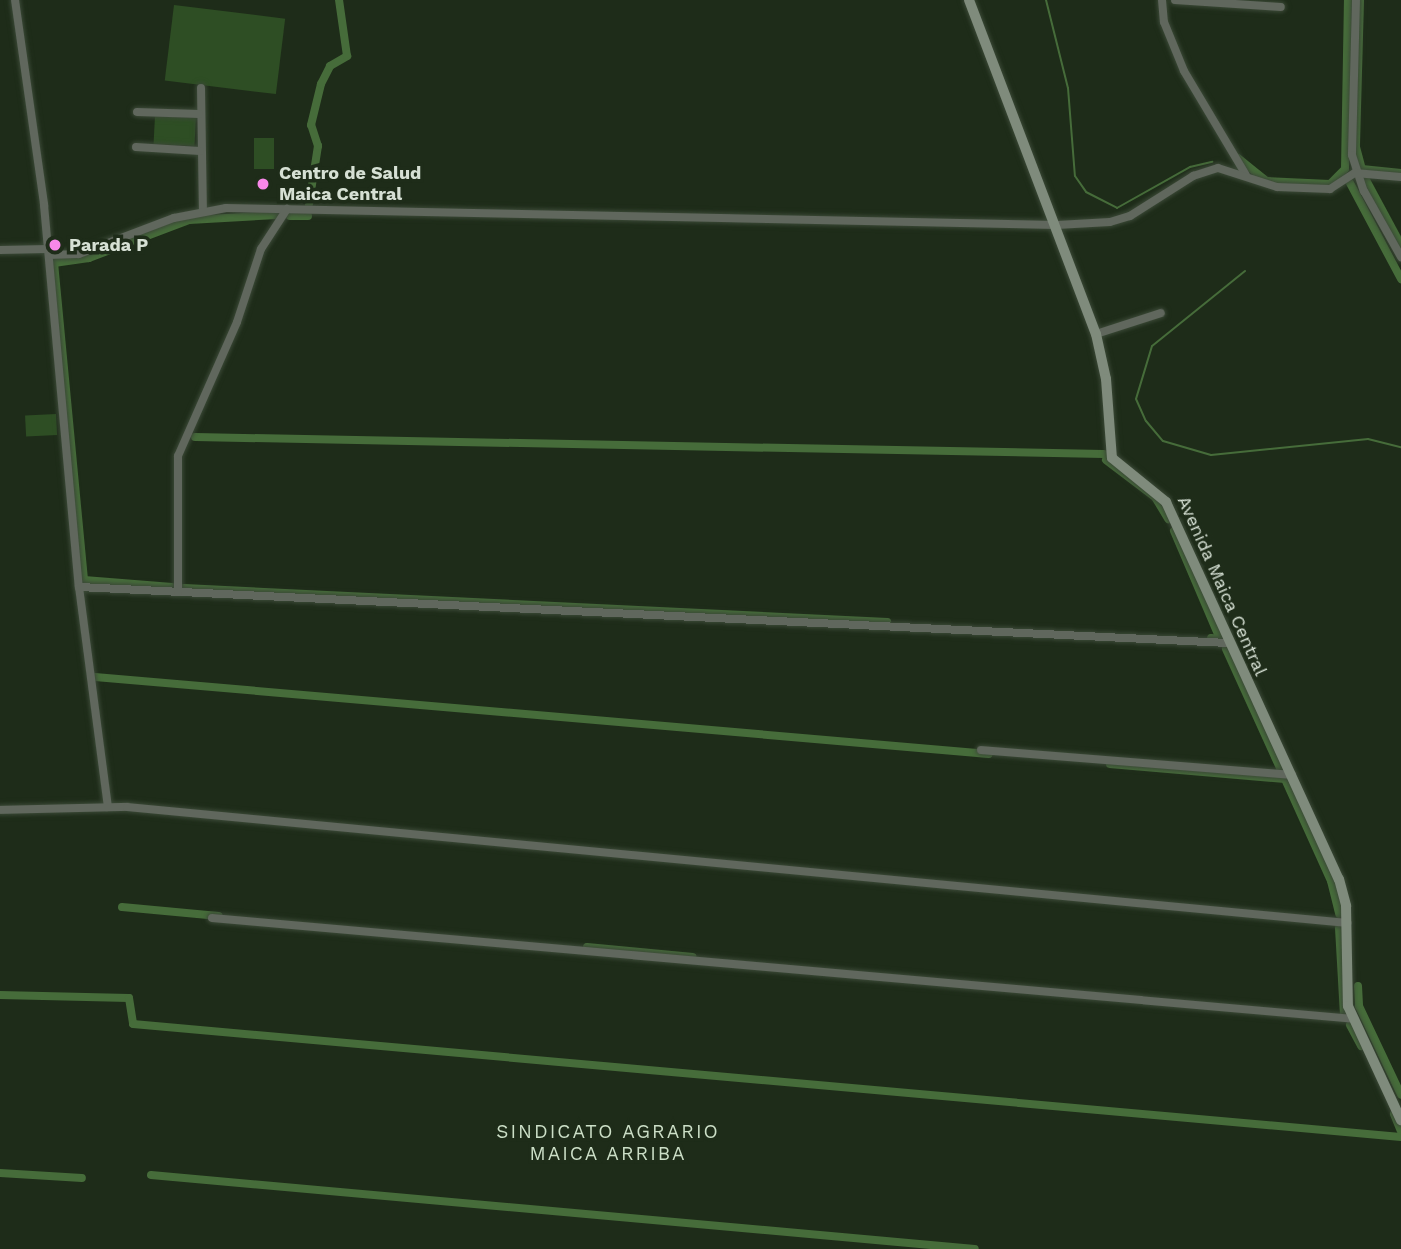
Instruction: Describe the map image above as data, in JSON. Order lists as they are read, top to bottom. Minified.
{"streets":{"street":["Avenida Maica Central"]},"districts":["SINDICATO AGRARIO MAICA ARRIBA"],"places":["Centro de Salud Maica Central","Parada P"]}
